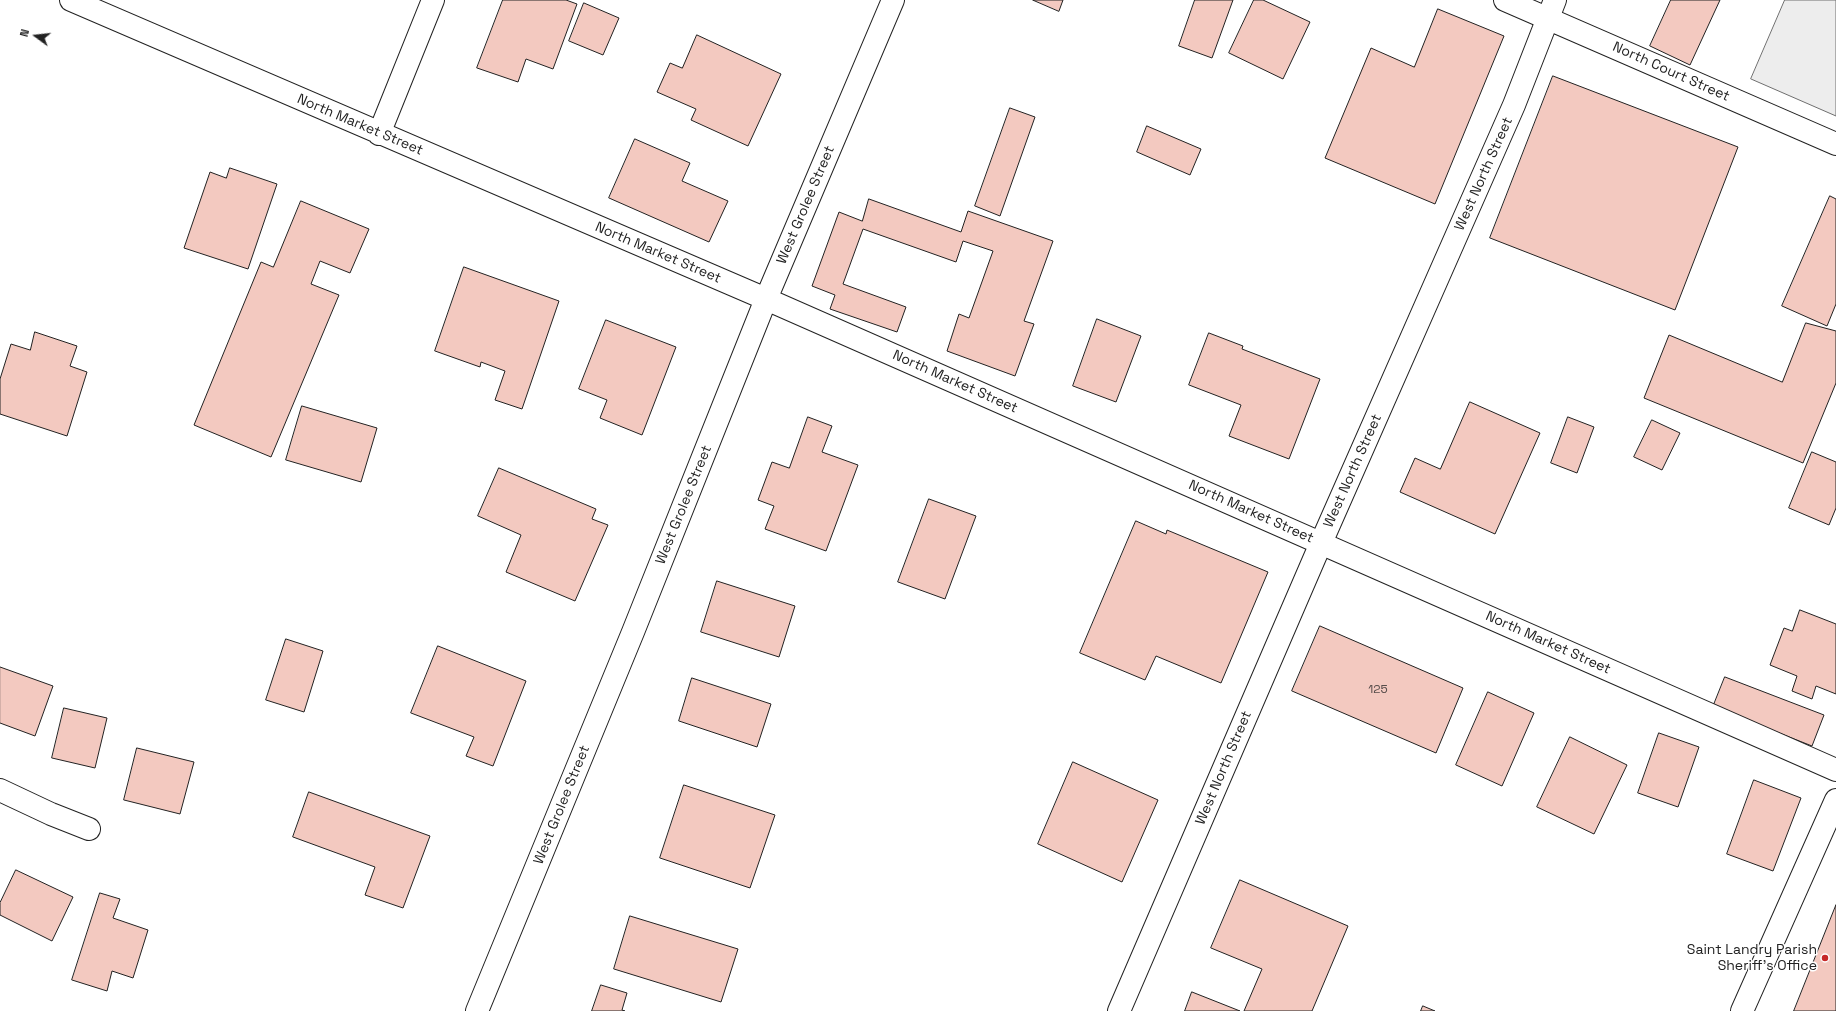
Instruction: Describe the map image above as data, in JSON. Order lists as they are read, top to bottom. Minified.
{"streets":{"street":["North Court Street","North Market Street","West North Street","West Grolee Street"]},"crossings":[["North Court Street","West North Street"],["North Market Street","West North Street"],["North Market Street","West Grolee Street"]],"places":["Saint Landry Parish Sheriff's Office"],"house_numbers":["125"],"north":"left"}
